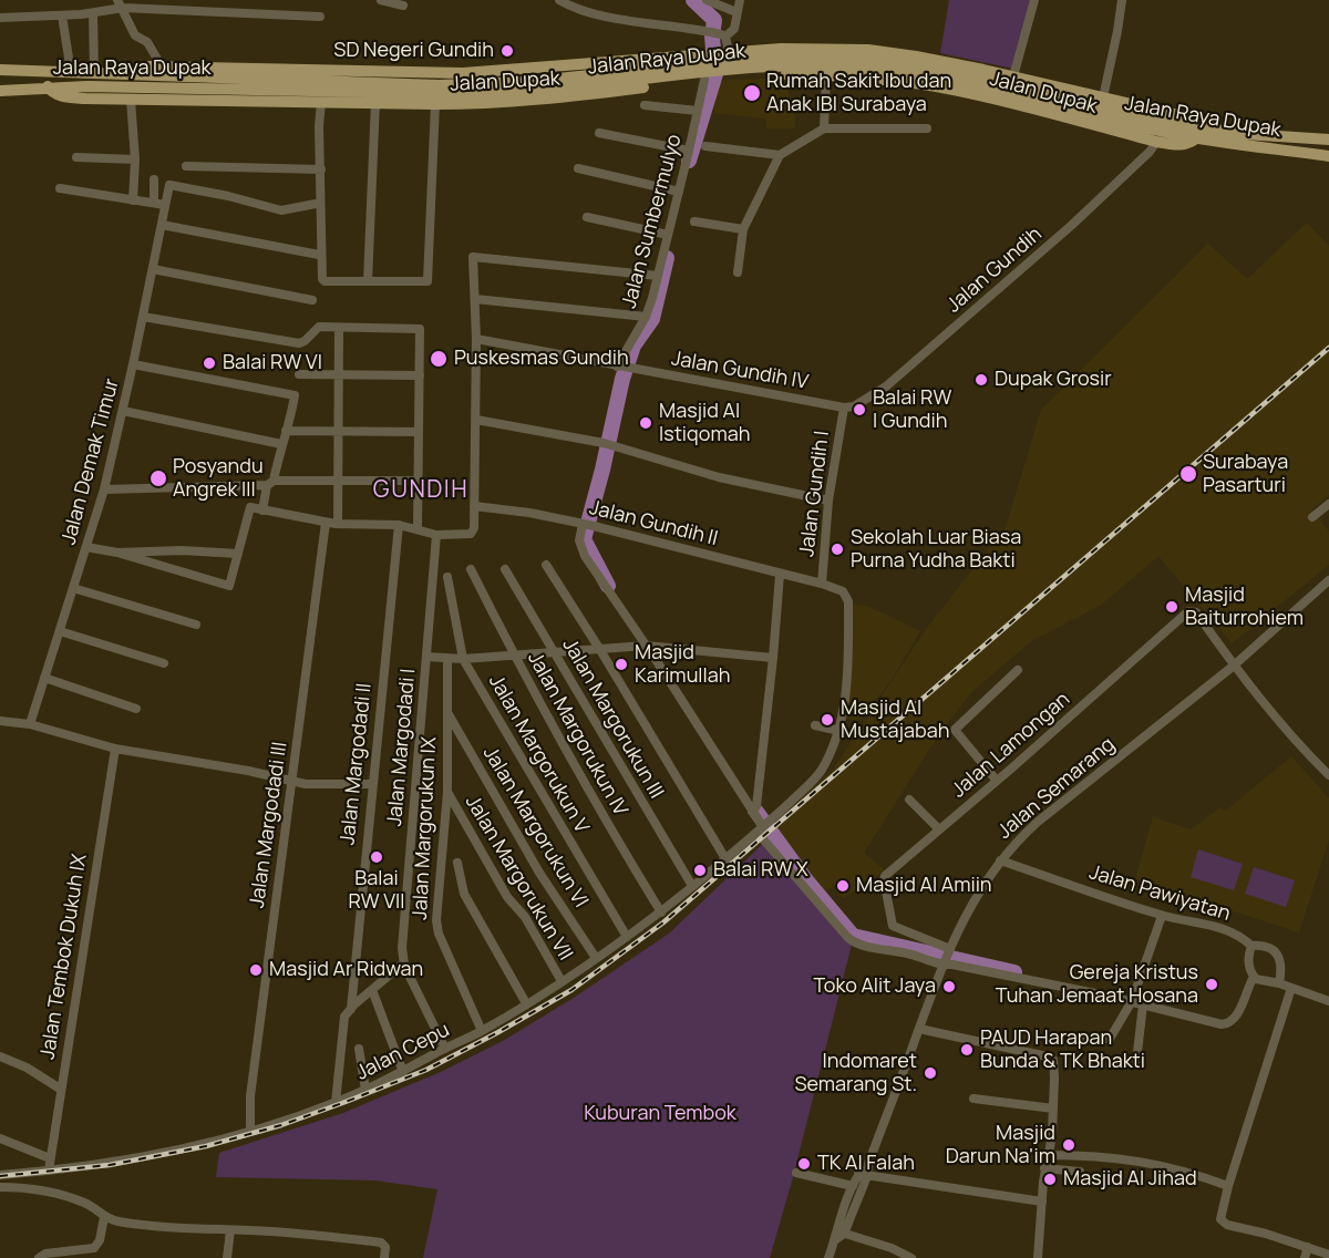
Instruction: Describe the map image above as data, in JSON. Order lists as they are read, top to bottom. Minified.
{"streets":{"main road":["Jalan Raya Dupak","Jalan Dupak"],"street":["Jalan Sumbermulyo","Jalan Gundih","Jalan Gundih IV","Jalan Demak Timur","Jalan Gundih I","Jalan Gundih II","Jalan Margorukun III","Jalan Margorukun IV","Jalan Lamongan","Jalan Margodadi I","Jalan Margorukun V","Jalan Margodadi II","Jalan Semarang","Jalan Margodadi III","Jalan Margorukun VI","Jalan Margorukun IX","Jalan Margorukun VII","Jalan Pawiyatan","Jalan Tembok Dukuh IX","Jalan Cepu"]},"crossings":[["Jalan Raya Dupak","Jalan Dupak"],["Jalan Raya Dupak","Jalan Sumbermulyo"],["Jalan Dupak","Jalan Sumbermulyo"],["Jalan Dupak","Jalan Gundih"],["Jalan Sumbermulyo","Jalan Gundih IV"],["Jalan Gundih","Jalan Gundih IV"],["Jalan Gundih","Jalan Gundih I"],["Jalan Gundih IV","Jalan Gundih I"],["Jalan Gundih I","Jalan Gundih II"],["Jalan Gundih I","Jalan Cepu"],["Jalan Gundih II","Jalan Cepu"],["Jalan Margorukun III","Jalan Cepu"],["Jalan Margorukun IV","Jalan Cepu"],["Jalan Lamongan","Jalan Semarang"],["Jalan Margorukun V","Jalan Cepu"],["Jalan Margodadi II","Jalan Cepu"],["Jalan Semarang","Jalan Pawiyatan"],["Jalan Margodadi III","Jalan Cepu"],["Jalan Margorukun VI","Jalan Margorukun IX"],["Jalan Margorukun VI","Jalan Cepu"],["Jalan Margorukun IX","Jalan Margorukun VII"],["Jalan Margorukun IX","Jalan Cepu"],["Jalan Margorukun VII","Jalan Cepu"],["Jalan Tembok Dukuh IX","Jalan Cepu"]],"districts":["GUNDIH"],"parks":["Kuburan Tembok"],"places":["SD Negeri Gundih","Rumah Sakit Ibu dan Anak IBI Surabaya","Puskesmas Gundih","Balai RW VI","Dupak Grosir","Balai RW I Gundih","Masjid Al Istiqomah","Surabaya Pasarturi","Posyandu Angrek III","Sekolah Luar Biasa Purna Yudha Bakti","Masjid Baiturrohiem","Masjid Karimullah","Masjid Al Mustajabah","Balai RW VII","Balai RW X","Masjid Al Amiin","Masjid Ar Ridwan","Gereja Kristus Tuhan Jemaat Hosana","Toko Alit Jaya","PAUD Harapan Bunda & TK Bhakti","Indomaret Semarang St.","Masjid Darun Na'im","TK Al Falah","Masjid Al Jihad"]}
